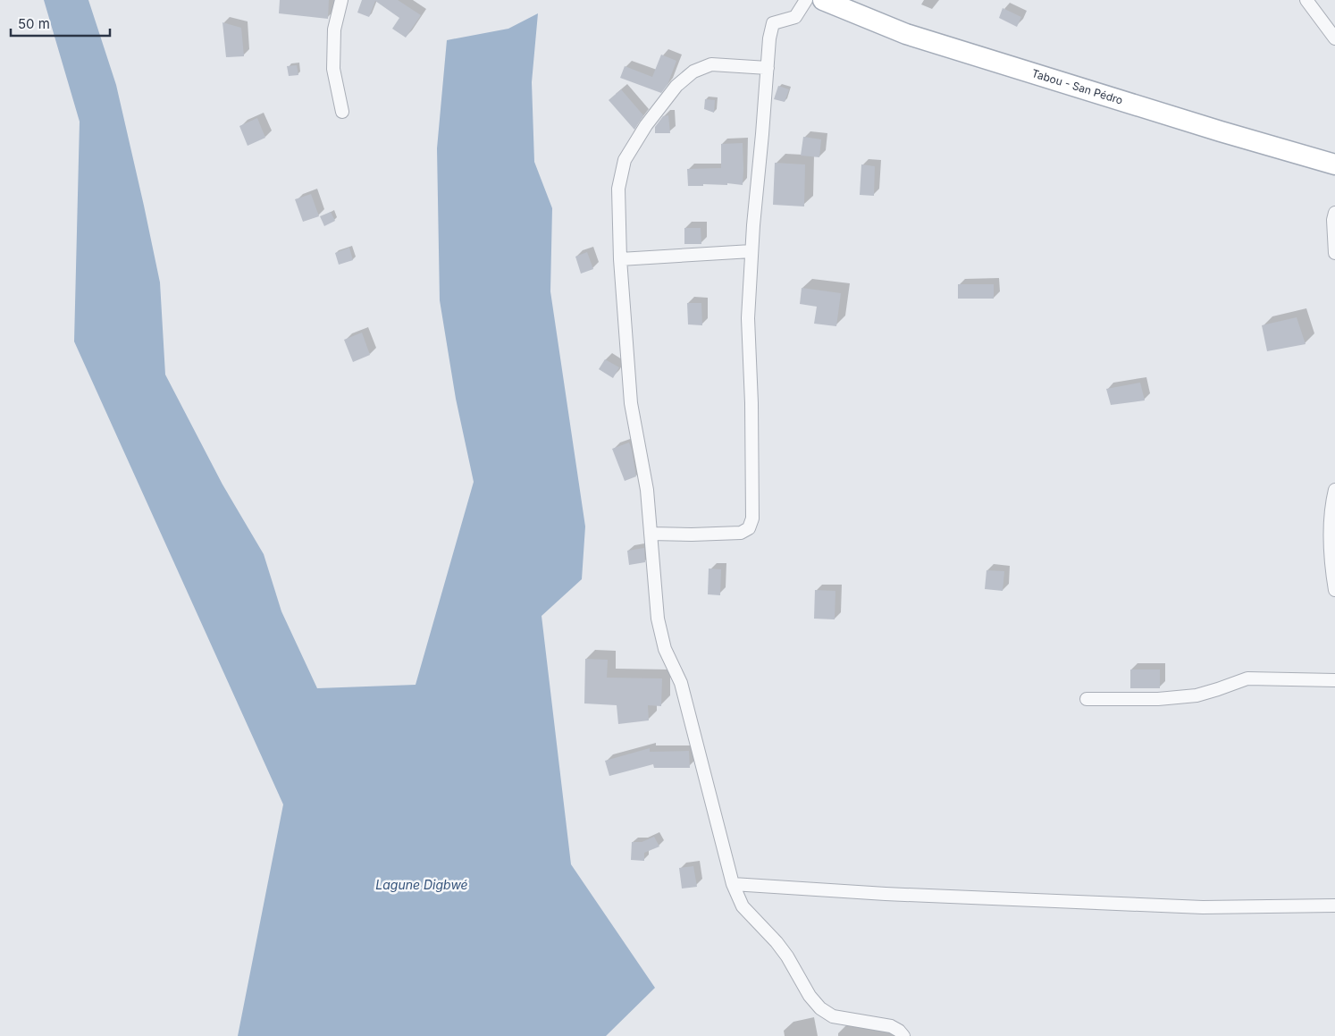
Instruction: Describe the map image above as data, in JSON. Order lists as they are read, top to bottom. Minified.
{"streets":{"main road":["Tabou - San Pédro"]},"water":["Lagune Digbwé"],"scale_bar":"50 m"}
